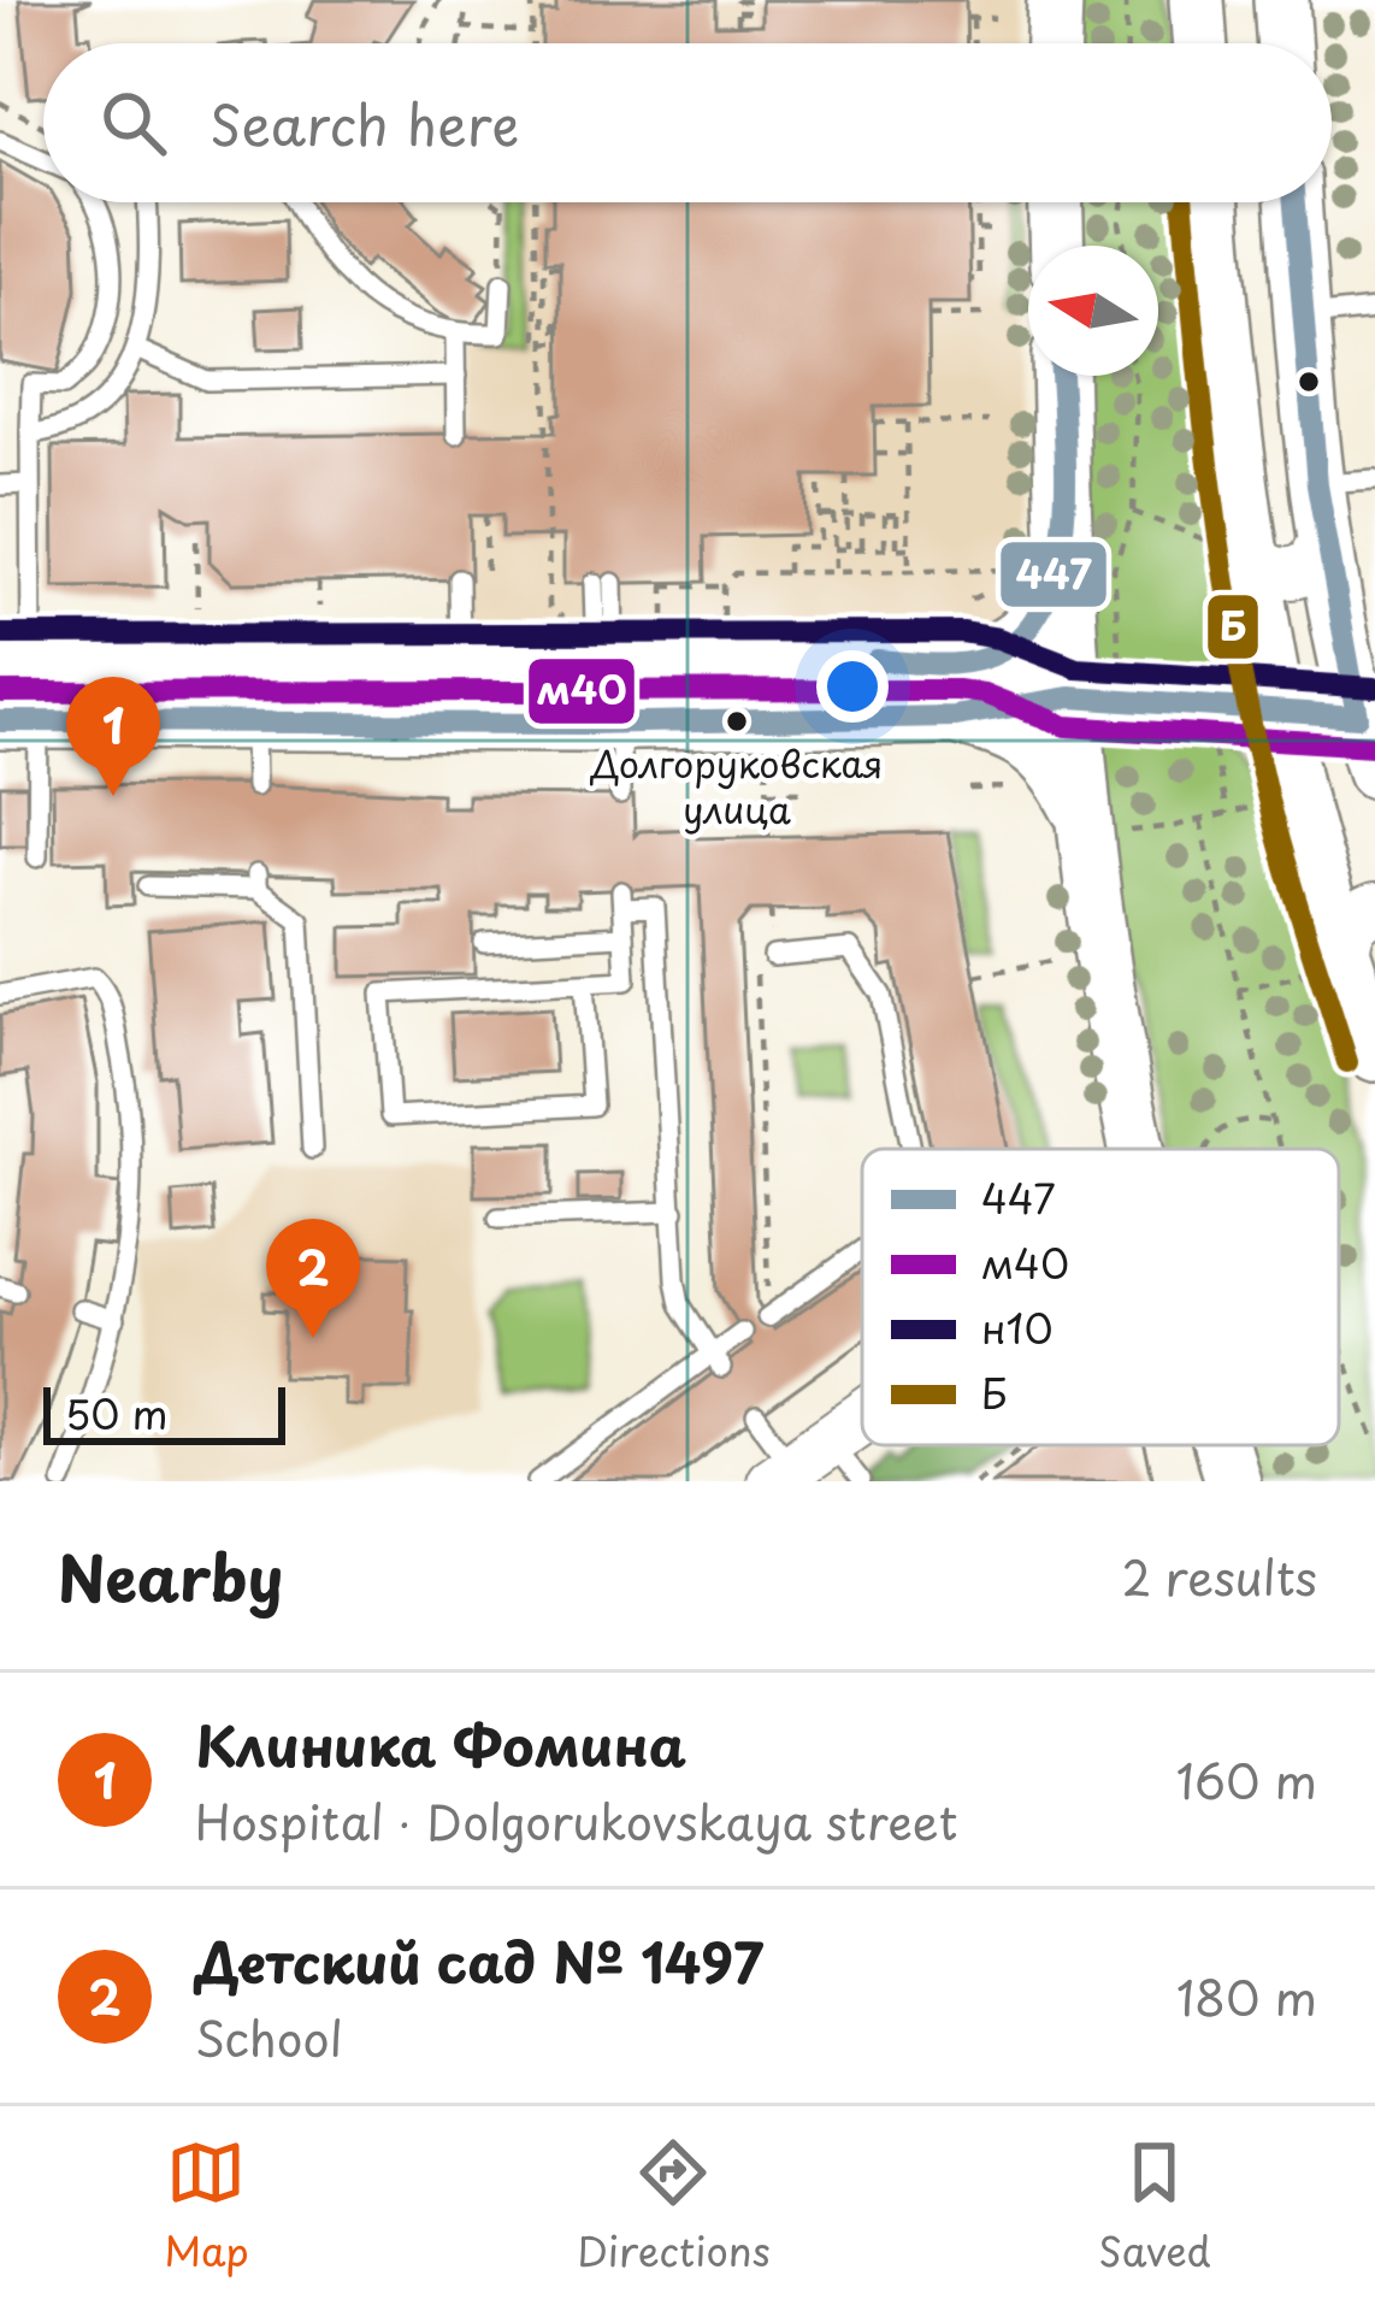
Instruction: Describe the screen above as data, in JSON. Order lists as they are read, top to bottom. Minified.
{"places":["Долгоруковская улица"],"lines":["transit line 447","transit line Б","transit line н10","transit line м40"],"legend":["447","м40","н10","Б"],"scale_bar":"50 m","north":"left","page":{"search":"Search here","pins":["1","2"],"scale":"50 m","heading":["Nearby","2 results"],"list":[{"mark":"1","name":"Клиника Фомина","note":"Hospital · Dolgorukovskaya street","value":"160 m"},{"mark":"2","name":"Детский сад № 1497","note":"School","value":"180 m"}],"nav":["Map","Directions","Saved"]}}
